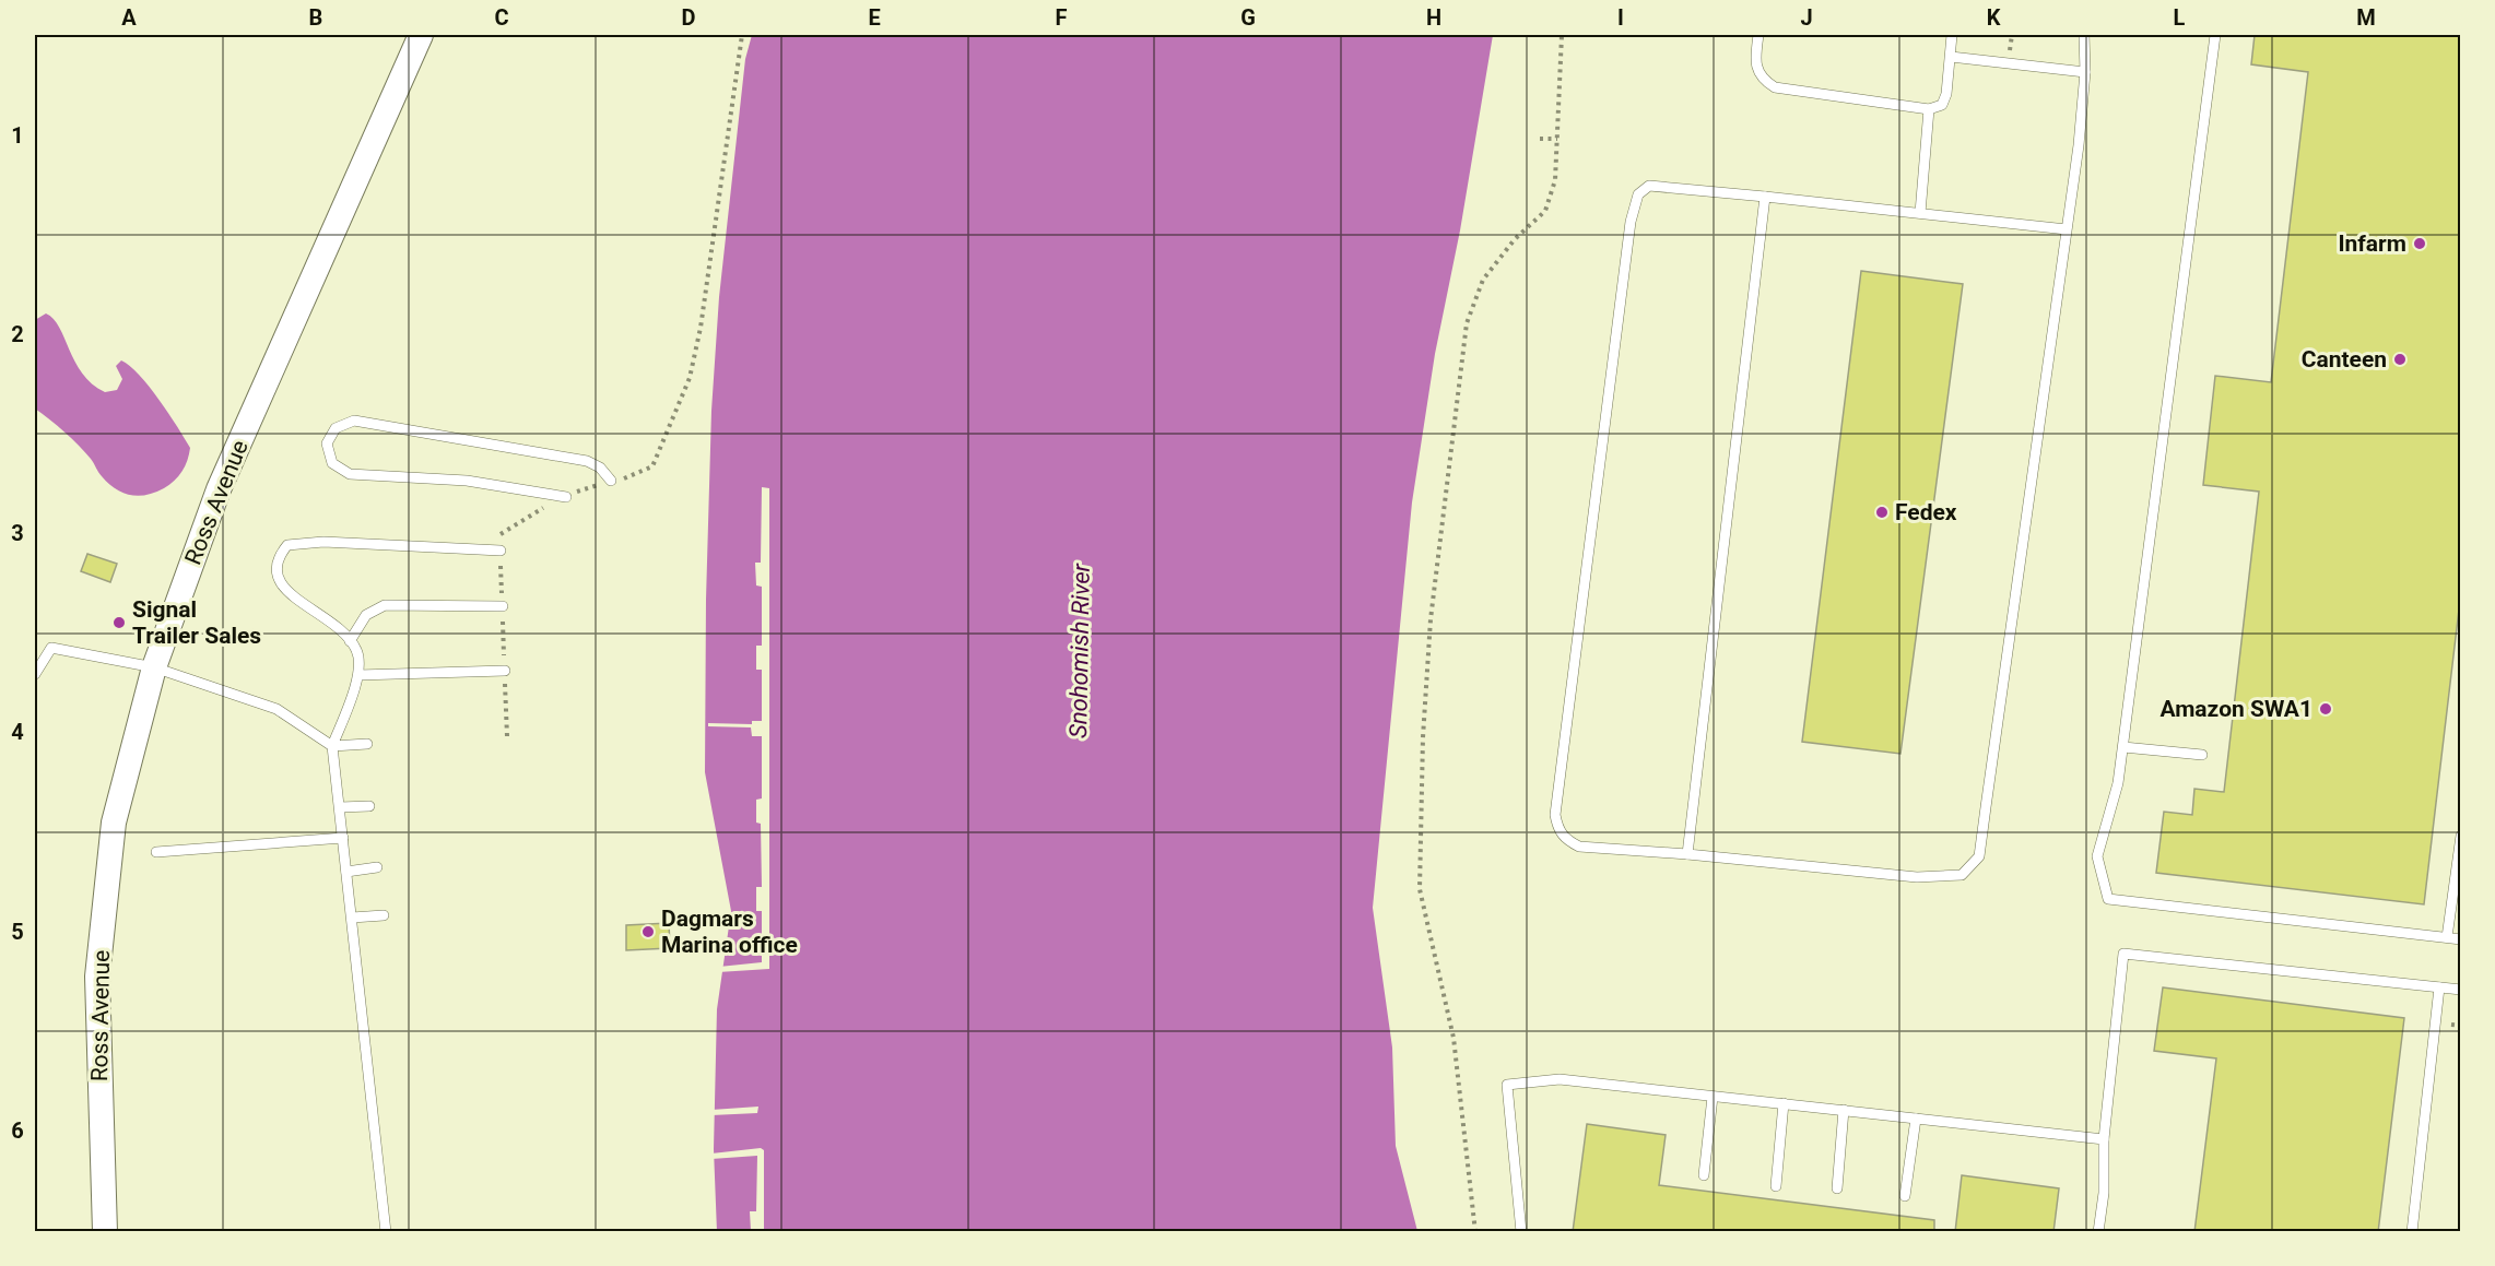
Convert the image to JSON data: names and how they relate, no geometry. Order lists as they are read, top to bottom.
{
  "streets": {
    "street": ["Ross Avenue"]
  },
  "water": ["Snohomish River"],
  "places": [
    "Infarm",
    "Canteen",
    "Fedex",
    "Signal Trailer Sales",
    "Amazon SWA1",
    "Dagmars Marina office"
  ],
  "grid": {
    "columns": [
      "A",
      "B",
      "C",
      "D",
      "E",
      "F",
      "G",
      "H",
      "I",
      "J",
      "K",
      "L",
      "M"
    ],
    "rows": [
      "1",
      "2",
      "3",
      "4",
      "5",
      "6"
    ]
  }
}
